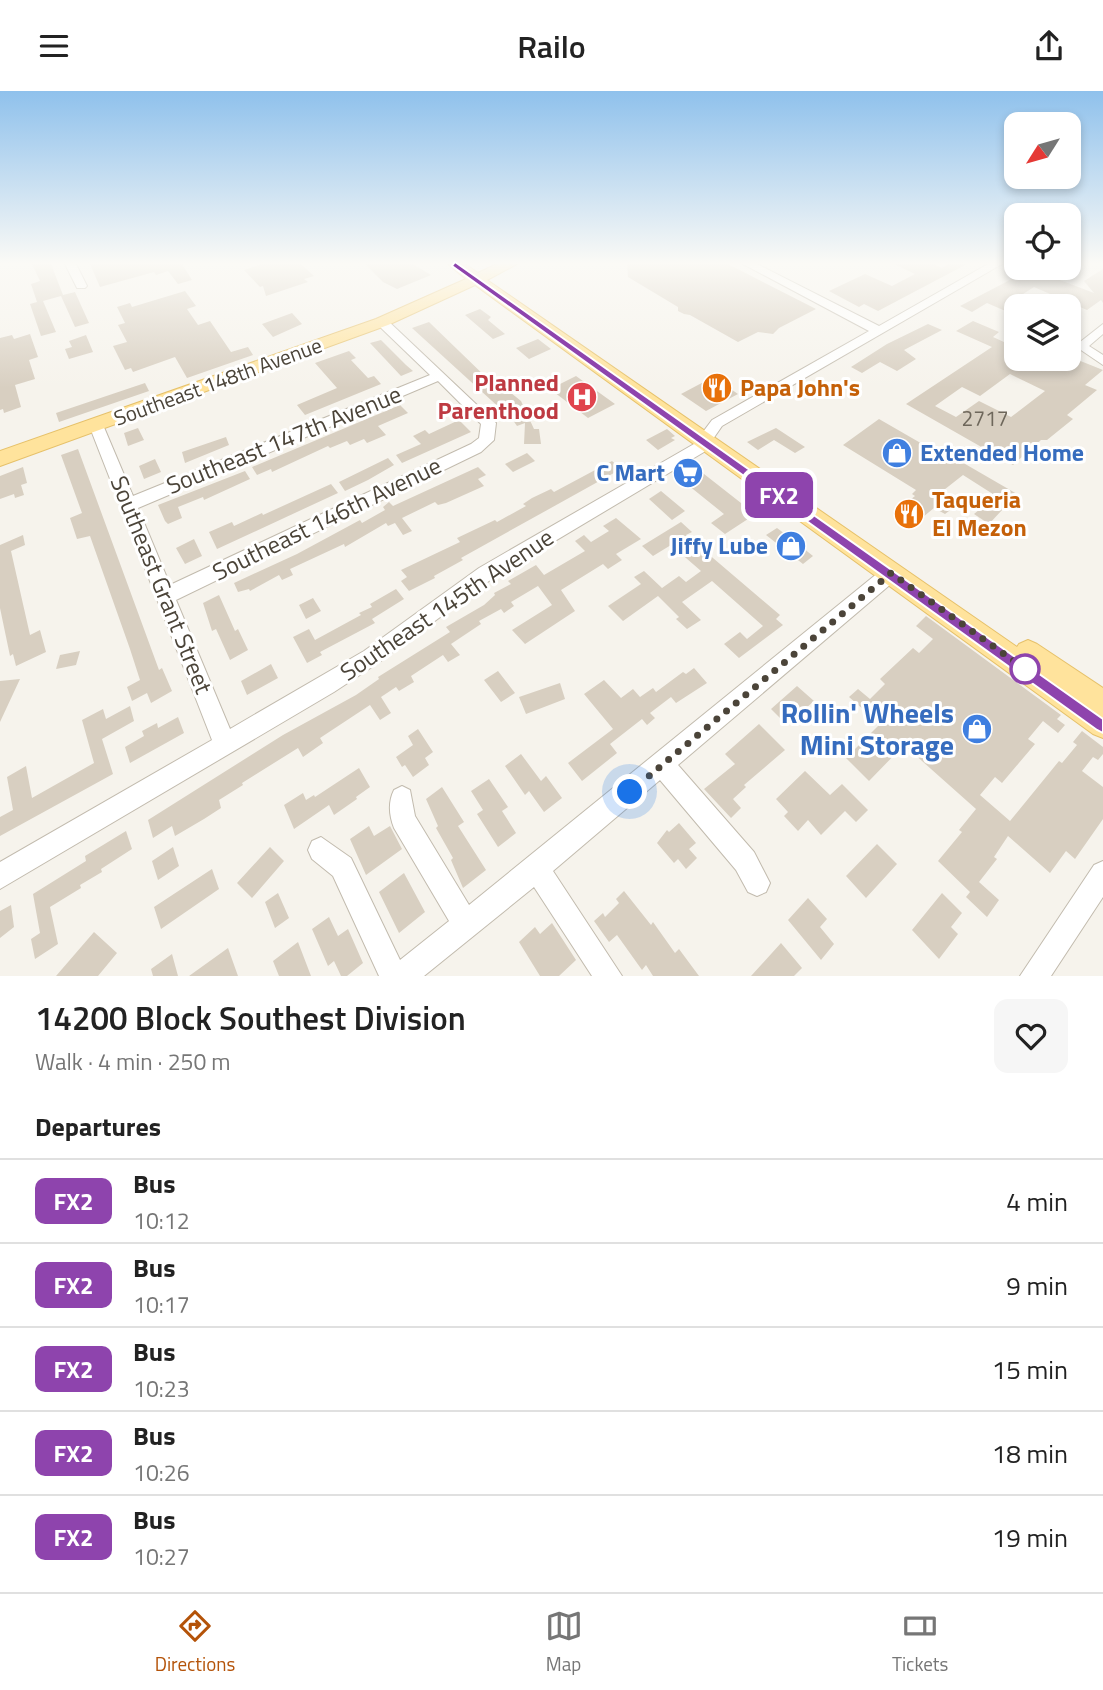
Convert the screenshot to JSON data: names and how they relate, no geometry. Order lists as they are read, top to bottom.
{
  "streets": {
    "main road": ["Southeast 148th Avenue"],
    "street": [
      "Southeast 147th Avenue",
      "Southeast 146th Avenue",
      "Southeast Grant Street",
      "Southeast 145th Avenue"
    ]
  },
  "crossings": [
    ["Southeast 148th Avenue", "Southeast Grant Street"],
    ["Southeast 147th Avenue", "Southeast 146th Avenue"],
    ["Southeast 147th Avenue", "Southeast Grant Street"],
    ["Southeast 146th Avenue", "Southeast Grant Street"],
    ["Southeast Grant Street", "Southeast 145th Avenue"]
  ],
  "places": {
    "restaurant": ["Papa John's", "Taqueria El Mezon"],
    "hospital": ["Planned Parenthood"],
    "shop": ["Extended Home", "Jiffy Lube", "Rollin' Wheels Mini Storage"],
    "supermarket": ["C Mart"]
  },
  "lines": ["bus line FX2"],
  "house_numbers": ["2717"],
  "north": "bottom left",
  "page": {
    "header": "Railo",
    "on_map": "FX2",
    "heading": [
      ["14200 Block Southest Division", "Walk · 4 min · 250 m"],
      "Departures"
    ],
    "list": [
      {
        "mark": "FX2",
        "name": "Bus",
        "note": "10:12",
        "value": "4 min"
      },
      {
        "mark": "FX2",
        "name": "Bus",
        "note": "10:17",
        "value": "9 min"
      },
      {
        "mark": "FX2",
        "name": "Bus",
        "note": "10:23",
        "value": "15 min"
      },
      {
        "mark": "FX2",
        "name": "Bus",
        "note": "10:26",
        "value": "18 min"
      },
      {
        "mark": "FX2",
        "name": "Bus",
        "note": "10:27",
        "value": "19 min"
      }
    ],
    "tabs": ["Directions", "Map", "Tickets"]
  }
}
